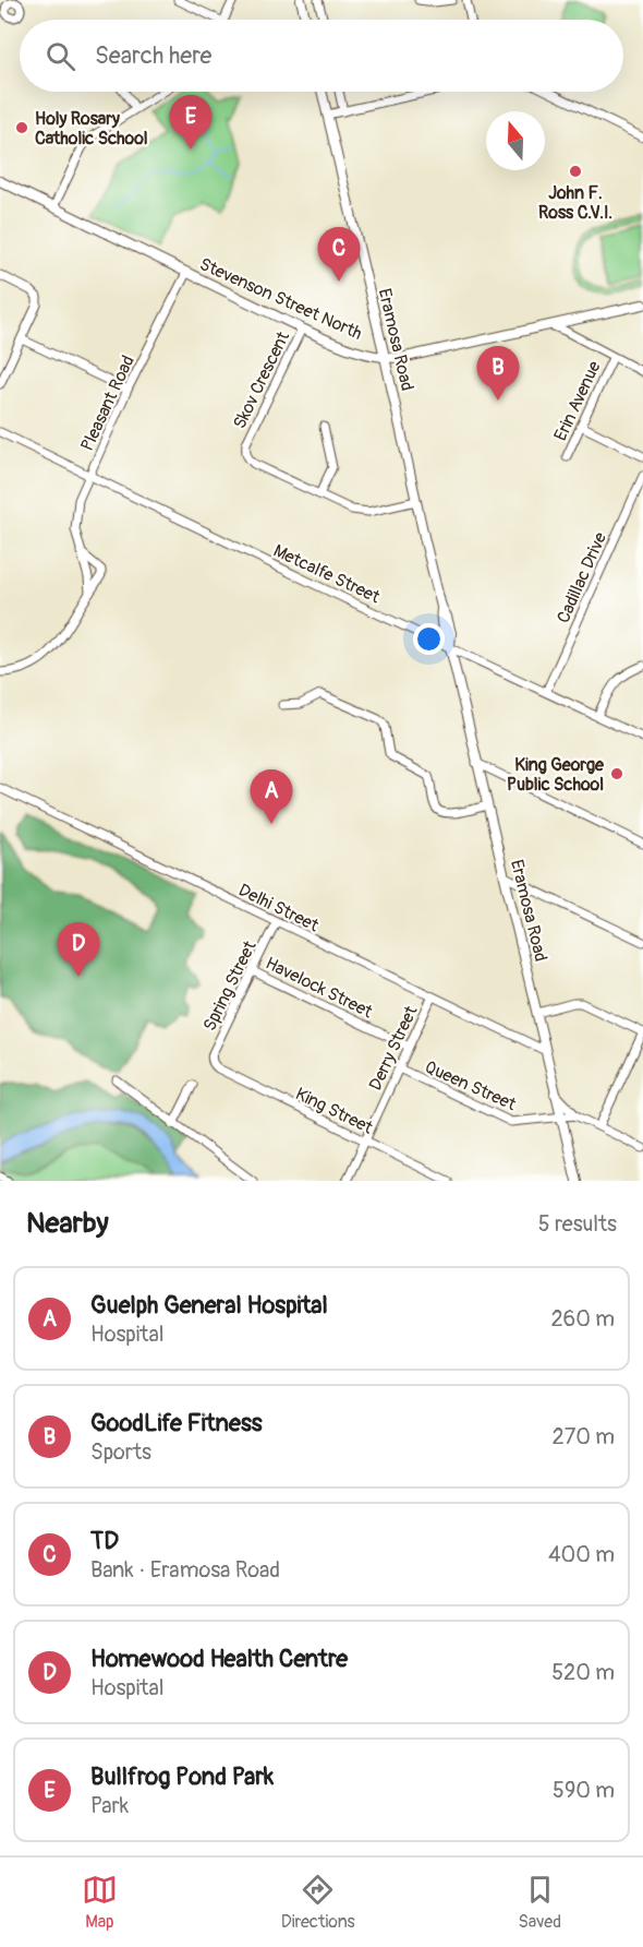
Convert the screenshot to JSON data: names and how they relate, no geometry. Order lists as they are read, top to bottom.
{
  "streets": {
    "main road": ["Stevenson Street North", "Eramosa Road"],
    "street": [
      "Skov Crescent",
      "Erin Avenue",
      "Pleasant Road",
      "Metcalfe Street",
      "Cadillac Drive",
      "Delhi Street",
      "Spring Street",
      "Havelock Street",
      "Derry Street",
      "Queen Street",
      "King Street"
    ]
  },
  "crossings": [
    ["Stevenson Street North", "Eramosa Road"],
    ["Stevenson Street North", "Skov Crescent"],
    ["Stevenson Street North", "Pleasant Road"],
    ["Eramosa Road", "Skov Crescent"],
    ["Eramosa Road", "Metcalfe Street"],
    ["Eramosa Road", "Delhi Street"],
    ["Eramosa Road", "Queen Street"],
    ["Pleasant Road", "Metcalfe Street"],
    ["Metcalfe Street", "Cadillac Drive"],
    ["Delhi Street", "Spring Street"],
    ["Delhi Street", "Derry Street"],
    ["Spring Street", "Havelock Street"],
    ["Spring Street", "King Street"],
    ["Havelock Street", "Derry Street"],
    ["Derry Street", "Queen Street"],
    ["Derry Street", "King Street"]
  ],
  "places": ["Holy Rosary Catholic School", "John F. Ross C.V.I.", "King George Public School"],
  "north": "top",
  "page": {
    "search": "Search here",
    "pins": [
      "E",
      "C",
      "B",
      "A",
      "D"
    ],
    "heading": ["Nearby", "5 results"],
    "list": [
      {
        "mark": "A",
        "name": "Guelph General Hospital",
        "note": "Hospital",
        "value": "260 m"
      },
      {
        "mark": "B",
        "name": "GoodLife Fitness",
        "note": "Sports",
        "value": "270 m"
      },
      {
        "mark": "C",
        "name": "TD",
        "note": "Bank · Eramosa Road",
        "value": "400 m"
      },
      {
        "mark": "D",
        "name": "Homewood Health Centre",
        "note": "Hospital",
        "value": "520 m"
      },
      {
        "mark": "E",
        "name": "Bullfrog Pond Park",
        "note": "Park",
        "value": "590 m"
      }
    ],
    "nav": ["Map", "Directions", "Saved"]
  }
}
